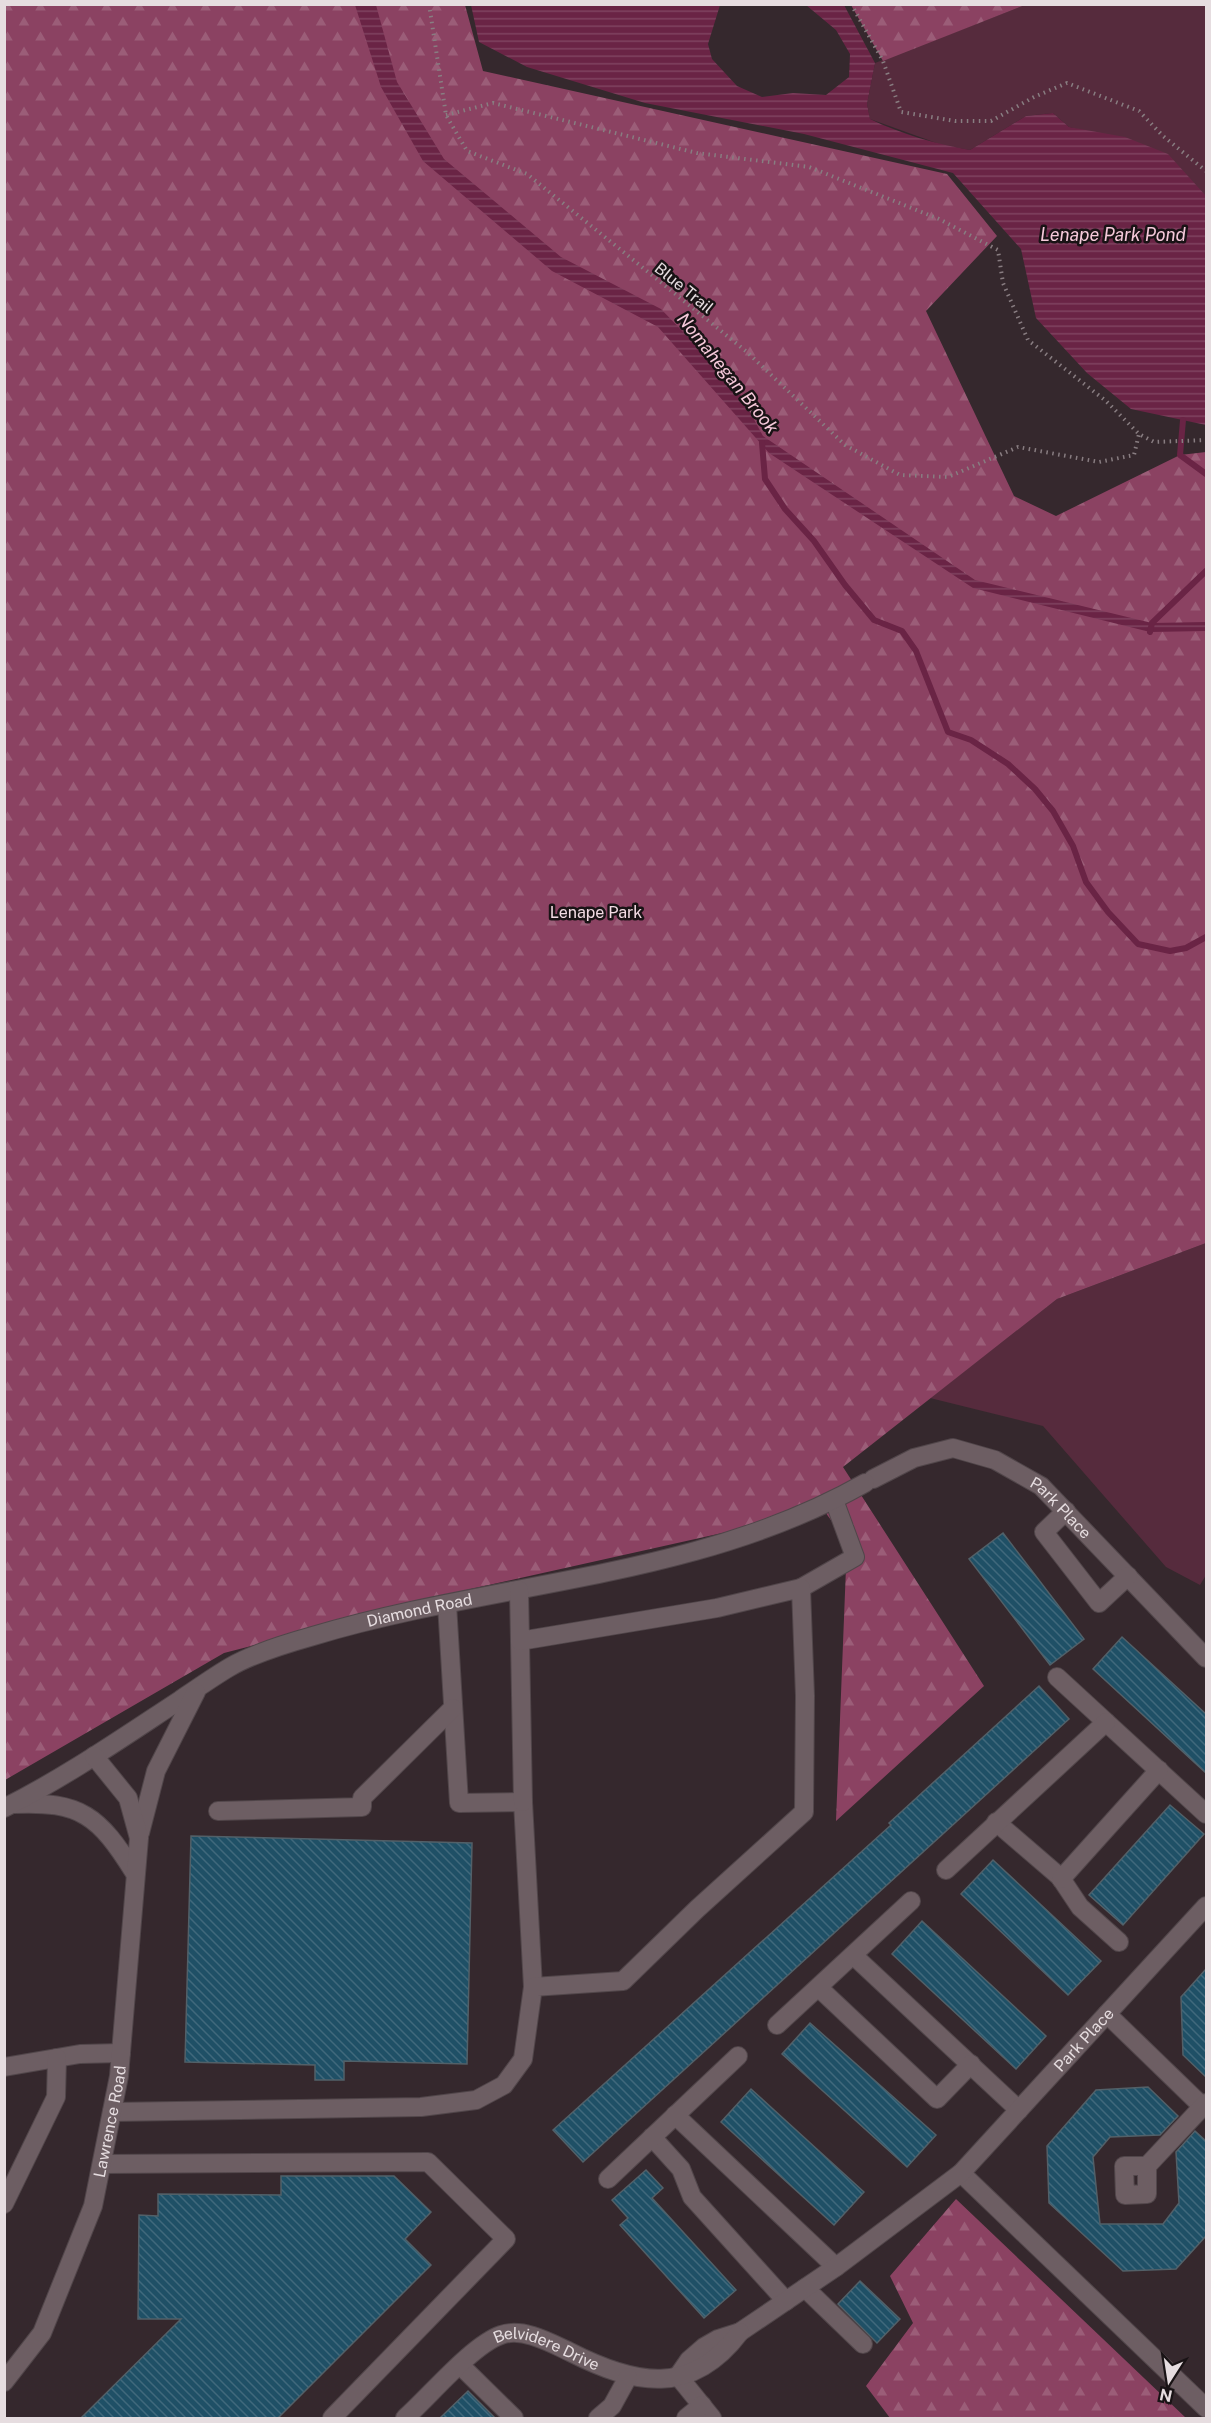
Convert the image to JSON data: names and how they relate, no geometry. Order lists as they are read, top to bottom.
{
  "streets": {
    "street": [
      "Park Place",
      "Diamond Road",
      "Lawrence Road",
      "Belvidere Drive"
    ],
    "path": ["Blue Trail"]
  },
  "crossings": [
    ["Park Place", "Diamond Road"],
    ["Park Place", "Belvidere Drive"],
    ["Diamond Road", "Lawrence Road"]
  ],
  "water": ["Lenape Park Pond", "Nomahegan Brook"],
  "parks": ["Lenape Park"],
  "north": "bottom"
}
